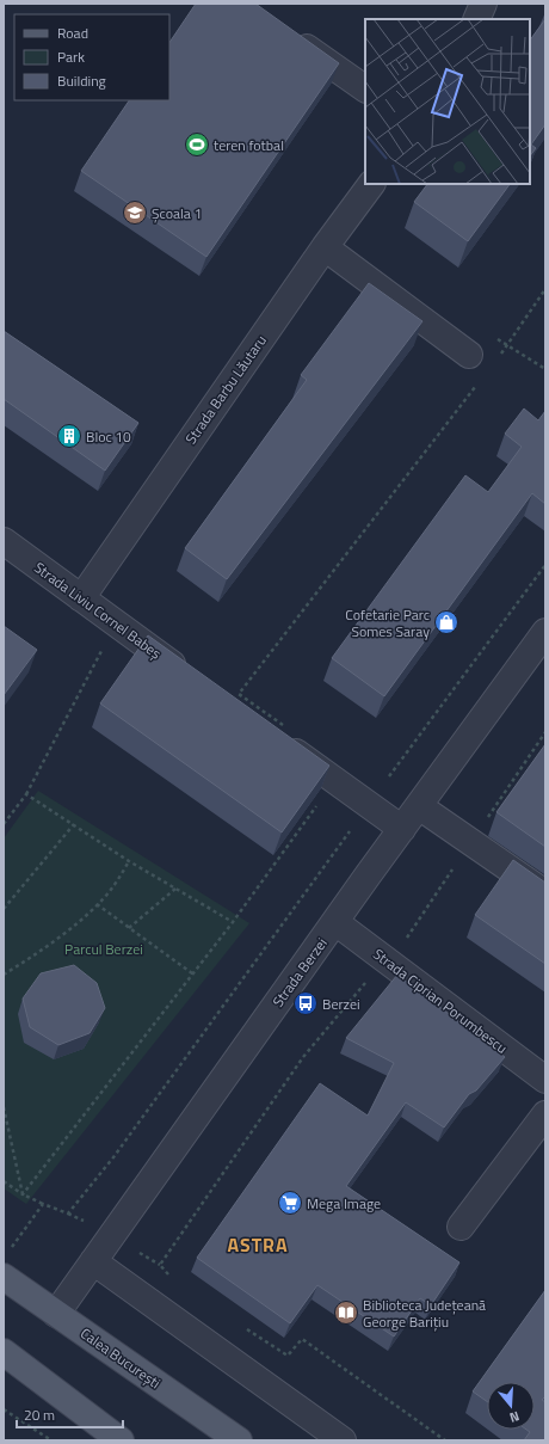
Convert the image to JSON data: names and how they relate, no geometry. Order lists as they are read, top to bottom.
{
  "streets": {
    "main road": ["Calea București"],
    "street": [
      "Strada Barbu Lăutaru",
      "Strada Liviu Cornel Babeș",
      "Strada Berzei",
      "Strada Ciprian Porumbescu"
    ]
  },
  "crossings": [
    ["Strada Barbu Lăutaru", "Strada Liviu Cornel Babeș"],
    ["Strada Berzei", "Strada Ciprian Porumbescu"],
    ["Strada Berzei", "Calea București"]
  ],
  "districts": ["ASTRA"],
  "parks": ["Parcul Berzei"],
  "places": {
    "sports": ["teren fotbal"],
    "school or university": ["Școala 1"],
    "building": ["Bloc 10"],
    "shop": ["Cofetarie Parc Somes Saray"],
    "bus stop": ["Berzei"],
    "supermarket": ["Mega Image"],
    "library": ["Biblioteca Județeană George Barițiu"]
  },
  "legend": ["Road", "Park", "Building"],
  "scale_bar": "20 m",
  "north": "bottom"
}
